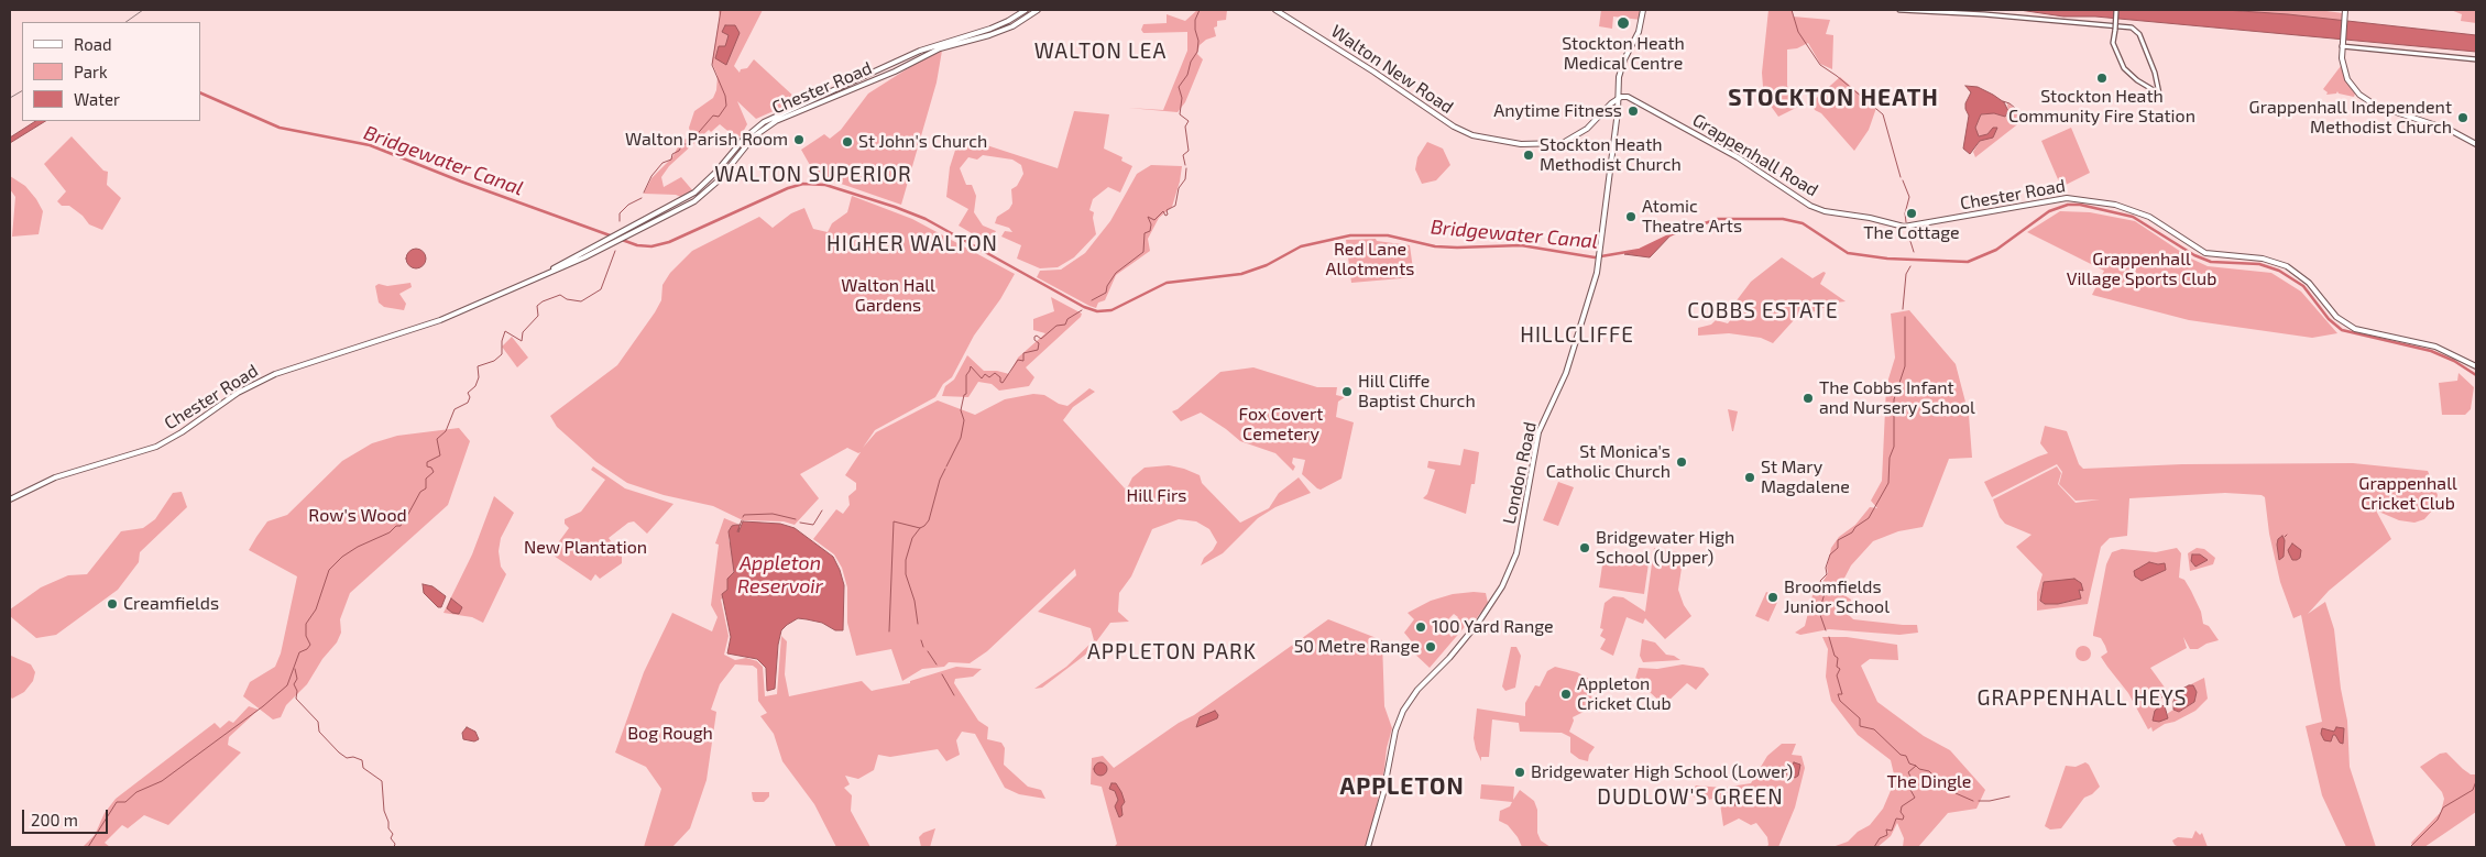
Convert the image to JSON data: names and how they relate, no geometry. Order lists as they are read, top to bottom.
{
  "streets": {
    "main road": [
      "Walton New Road",
      "Chester Road",
      "Grappenhall Road",
      "London Road"
    ]
  },
  "crossings": [
    ["Walton New Road", "Grappenhall Road"],
    ["Walton New Road", "London Road"],
    ["Chester Road", "Grappenhall Road"],
    ["Grappenhall Road", "London Road"]
  ],
  "districts": [
    "WALTON LEA",
    "STOCKTON HEATH",
    "WALTON SUPERIOR",
    "HIGHER WALTON",
    "COBBS ESTATE",
    "HILLCLIFFE",
    "APPLETON PARK",
    "GRAPPENHALL HEYS",
    "APPLETON",
    "DUDLOW'S GREEN"
  ],
  "water": ["Bridgewater Canal", "Appleton Reservoir"],
  "parks": [
    "Red Lane Allotments",
    "Grappenhall Village Sports Club",
    "Walton Hall Gardens",
    "Fox Covert Cemetery",
    "Grappenhall Cricket Club",
    "Hill Firs",
    "Row's Wood",
    "New Plantation",
    "Bog Rough",
    "The Dingle"
  ],
  "places": [
    "Stockton Heath Medical Centre",
    "Stockton Heath Community Fire Station",
    "Anytime Fitness",
    "Grappenhall Independent Methodist Church",
    "Walton Parish Room",
    "St John's Church",
    "Stockton Heath Methodist Church",
    "The Cottage",
    "Atomic Theatre Arts",
    "Hill Cliffe Baptist Church",
    "The Cobbs Infant and Nursery School",
    "St Monica's Catholic Church",
    "St Mary Magdalene",
    "Bridgewater High School (Upper)",
    "Broomfields Junior School",
    "Creamfields",
    "100 Yard Range",
    "50 Metre Range",
    "Appleton Cricket Club",
    "Bridgewater High School (Lower)"
  ],
  "legend": ["Road", "Park", "Water"],
  "scale_bar": "200 m"
}
